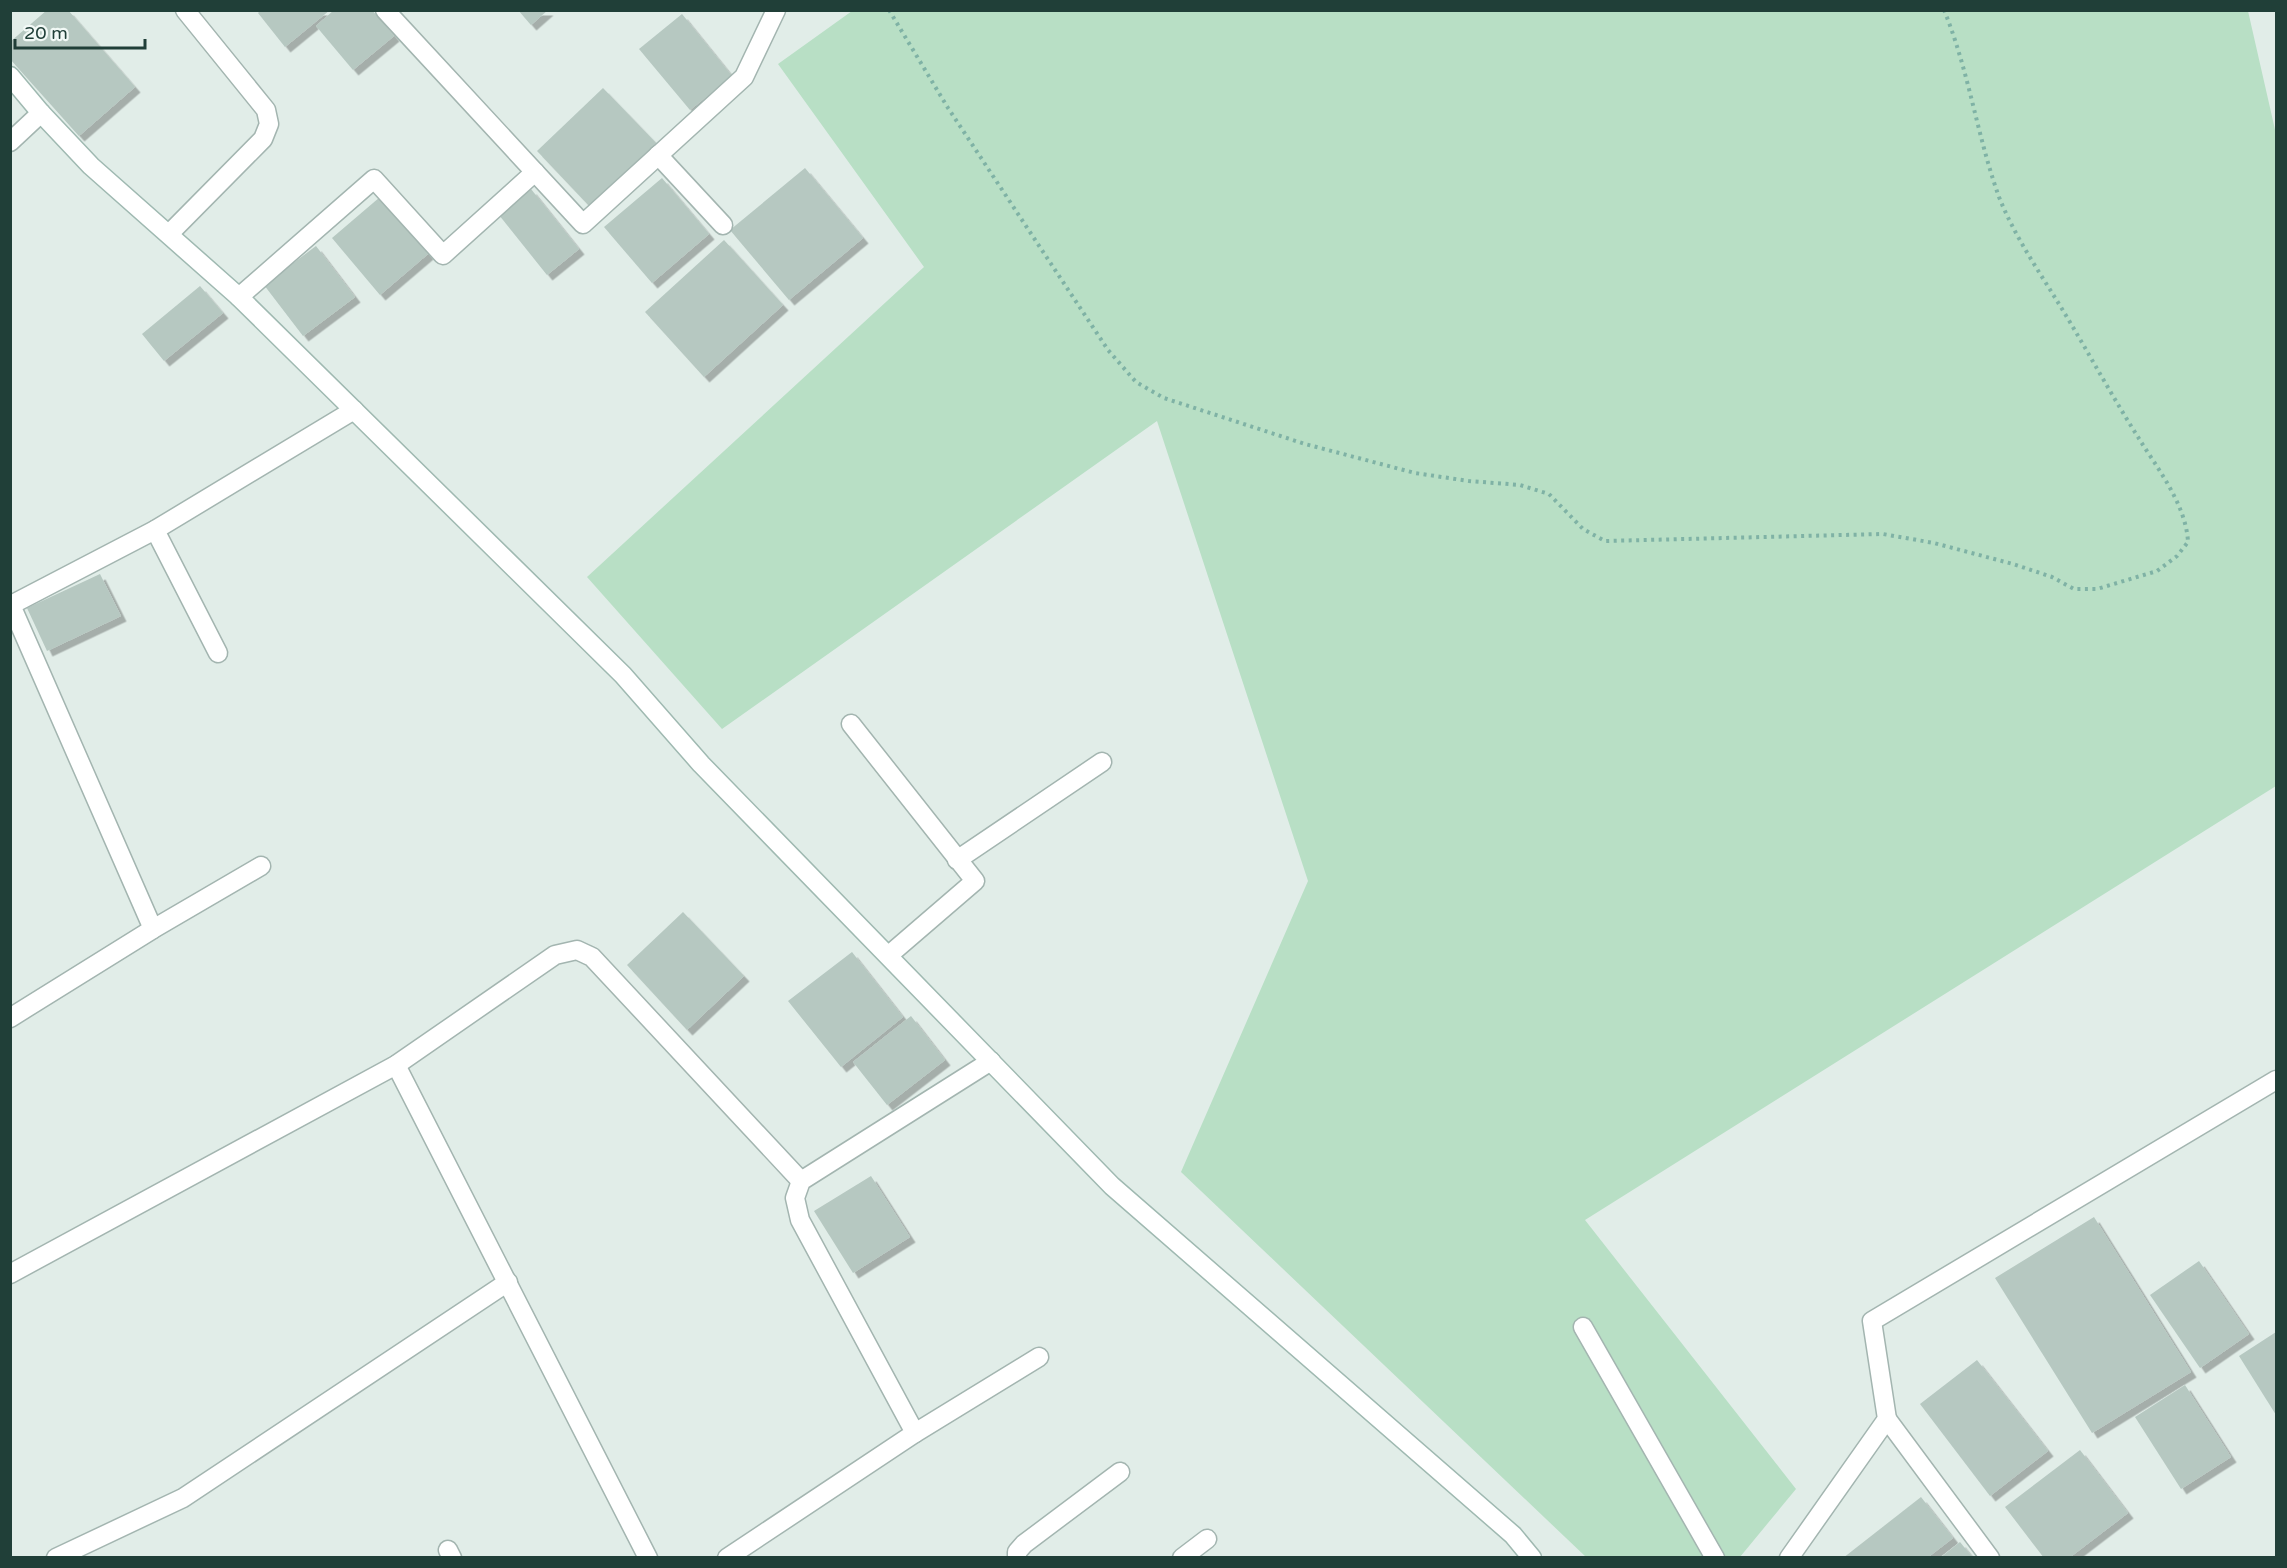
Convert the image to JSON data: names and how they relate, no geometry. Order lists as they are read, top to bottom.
{
  "scale_bar": "20 m"
}
